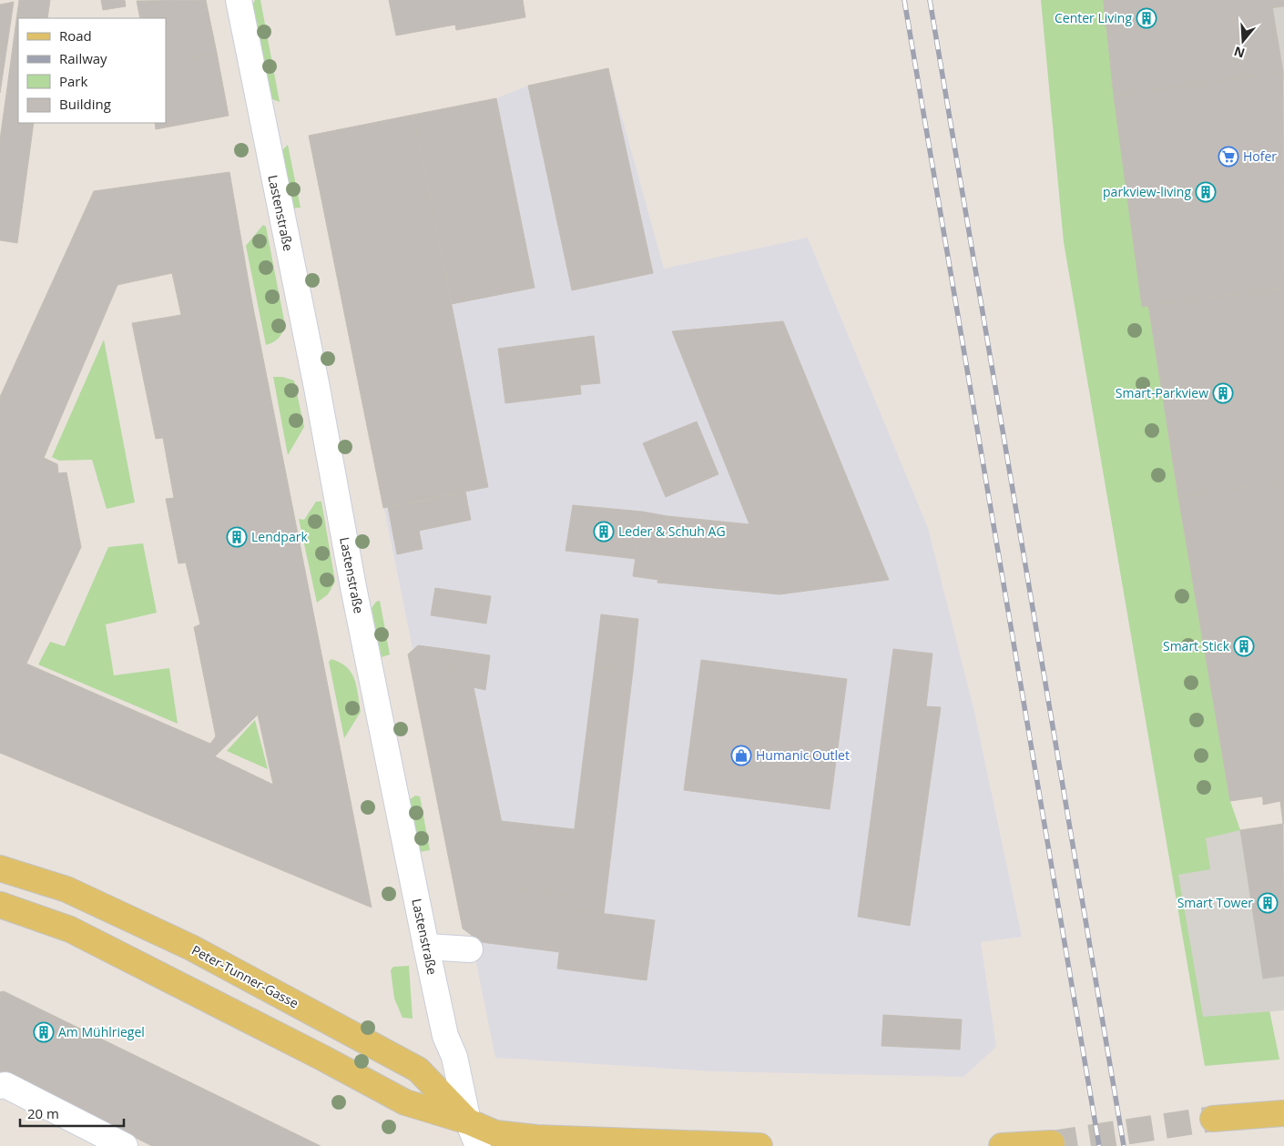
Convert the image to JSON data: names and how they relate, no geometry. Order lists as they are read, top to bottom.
{
  "streets": {
    "main road": ["Peter-Tunner-Gasse"],
    "street": ["Lastenstraße"]
  },
  "crossings": [
    ["Lastenstraße", "Peter-Tunner-Gasse"]
  ],
  "places": {
    "building": [
      "Center Living",
      "parkview-living",
      "Smart-Parkview",
      "Leder & Schuh AG",
      "Lendpark",
      "Smart Stick",
      "Smart Tower",
      "Am Mühlriegel"
    ],
    "supermarket": ["Hofer"],
    "shop": ["Humanic Outlet"]
  },
  "legend": [
    "Road",
    "Railway",
    "Park",
    "Building"
  ],
  "scale_bar": "20 m",
  "north": "bottom"
}
